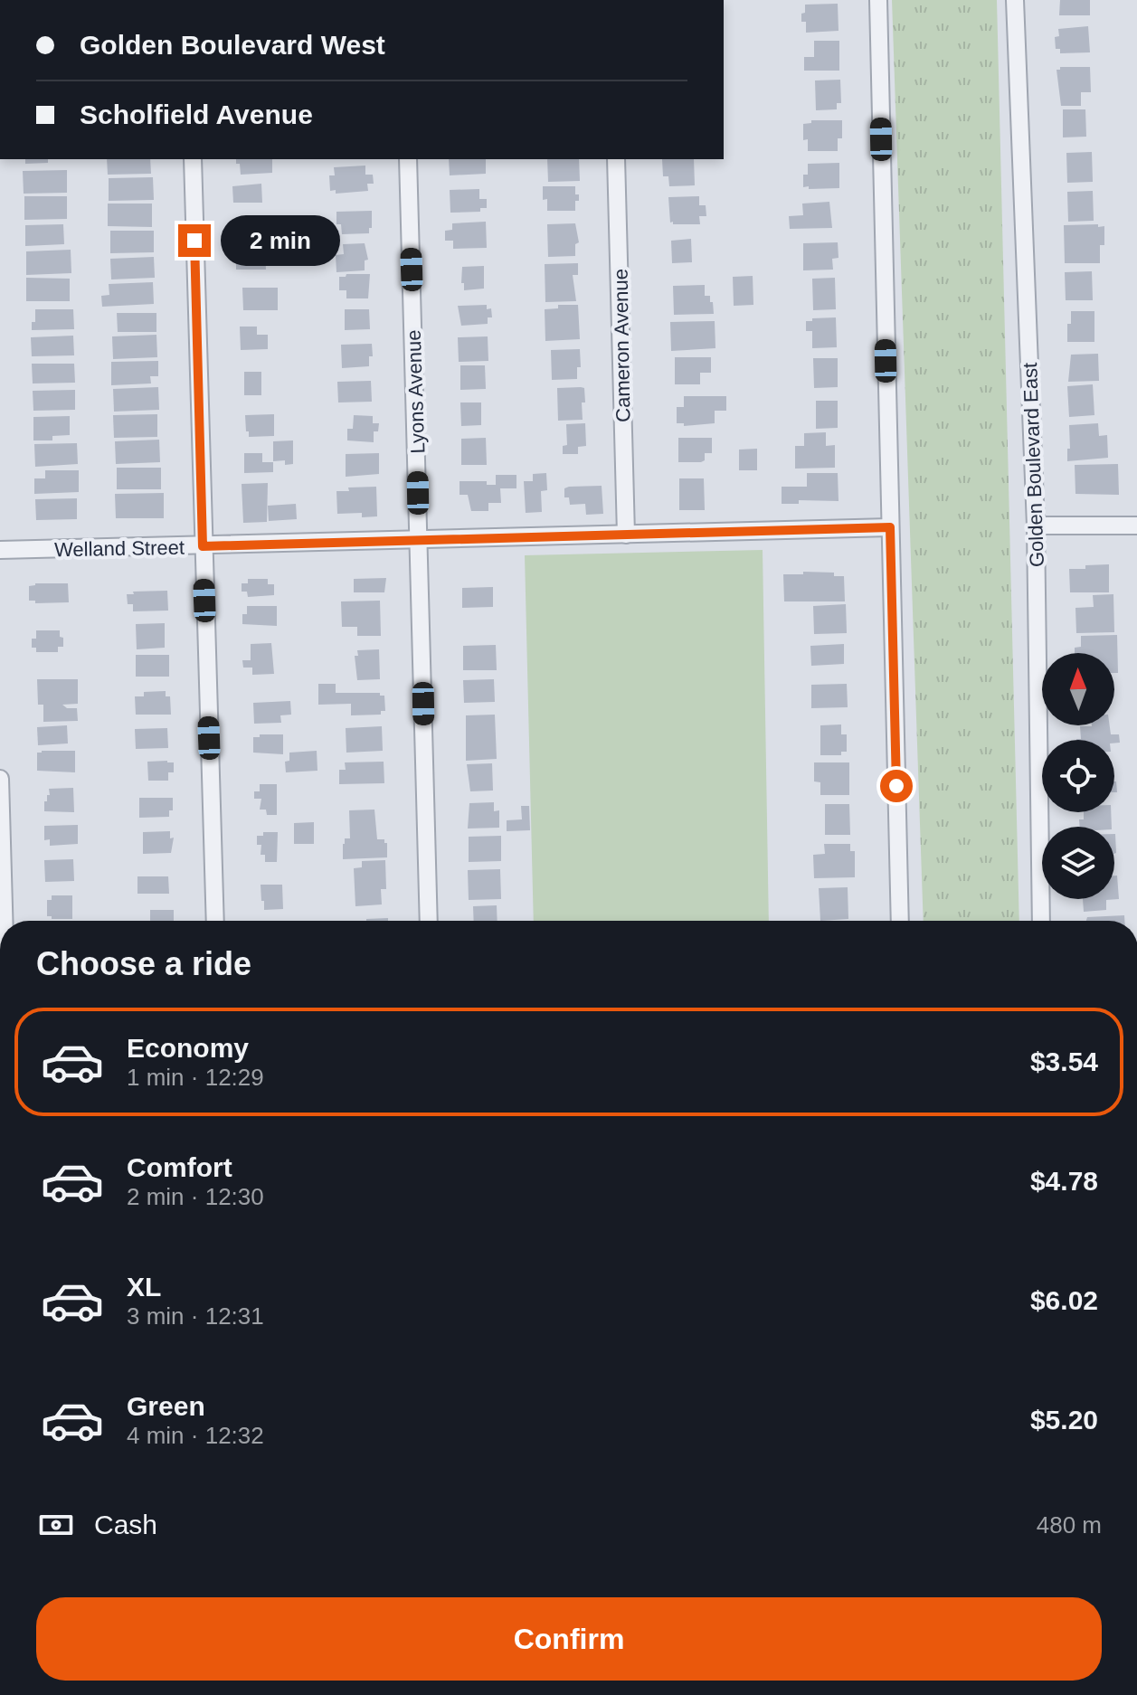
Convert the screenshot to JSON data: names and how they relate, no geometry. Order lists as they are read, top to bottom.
{
  "streets": {
    "street": [
      "Cameron Avenue",
      "Lyons Avenue",
      "Golden Boulevard East",
      "Welland Street"
    ]
  },
  "crossings": [
    ["Cameron Avenue", "Welland Street"],
    ["Lyons Avenue", "Welland Street"]
  ],
  "north": "top",
  "page": {
    "banner": ["Golden Boulevard West", "Scholfield Avenue"],
    "bubble": "2 min",
    "heading": "Choose a ride",
    "list": [
      {
        "name": "Economy",
        "note": "1 min · 12:29",
        "value": "$3.54"
      },
      {
        "name": "Comfort",
        "note": "2 min · 12:30",
        "value": "$4.78"
      },
      {
        "name": "XL",
        "note": "3 min · 12:31",
        "value": "$6.02"
      },
      {
        "name": "Green",
        "note": "4 min · 12:32",
        "value": "$5.20"
      }
    ],
    "pay": ["Cash", "480 m"],
    "buttons": "Confirm"
  }
}
